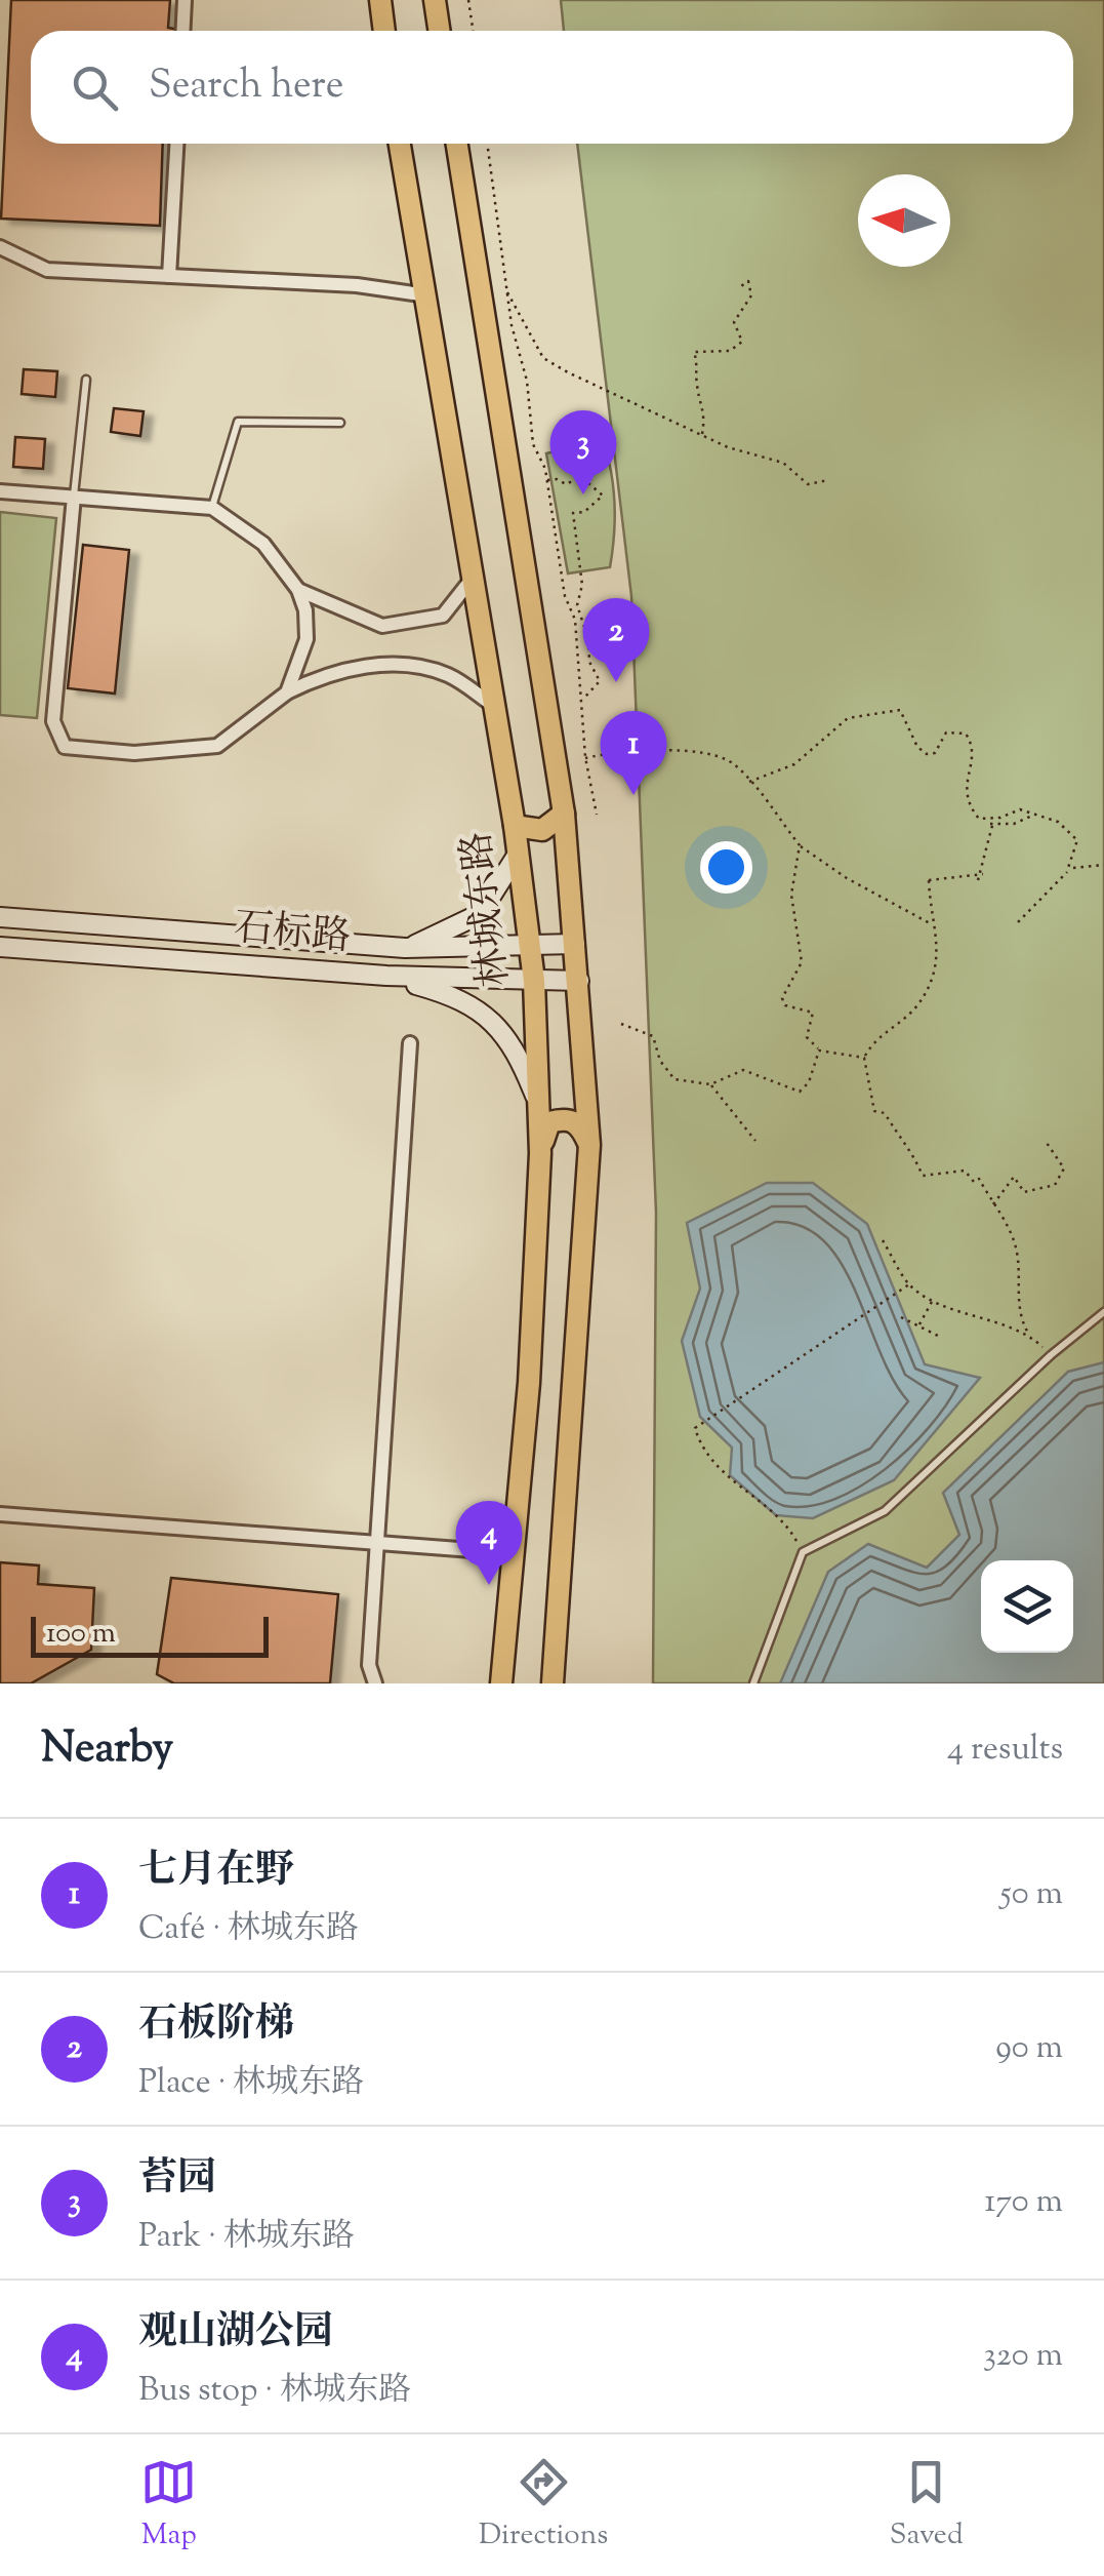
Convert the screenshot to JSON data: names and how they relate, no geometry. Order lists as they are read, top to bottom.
{
  "streets": {
    "main road": ["林城东路", "石标路"]
  },
  "crossings": [
    ["林城东路", "石标路"]
  ],
  "scale_bar": "100 m",
  "north": "left",
  "page": {
    "search": "Search here",
    "pins": [
      "3",
      "2",
      "1",
      "4"
    ],
    "scale": "100 m",
    "heading": ["Nearby", "4 results"],
    "list": [
      {
        "mark": "1",
        "name": "七月在野",
        "note": "Café · 林城东路",
        "value": "50 m"
      },
      {
        "mark": "2",
        "name": "石板阶梯",
        "note": "Place · 林城东路",
        "value": "90 m"
      },
      {
        "mark": "3",
        "name": "苔园",
        "note": "Park · 林城东路",
        "value": "170 m"
      },
      {
        "mark": "4",
        "name": "观山湖公园",
        "note": "Bus stop · 林城东路",
        "value": "320 m"
      }
    ],
    "nav": ["Map", "Directions", "Saved"]
  }
}
